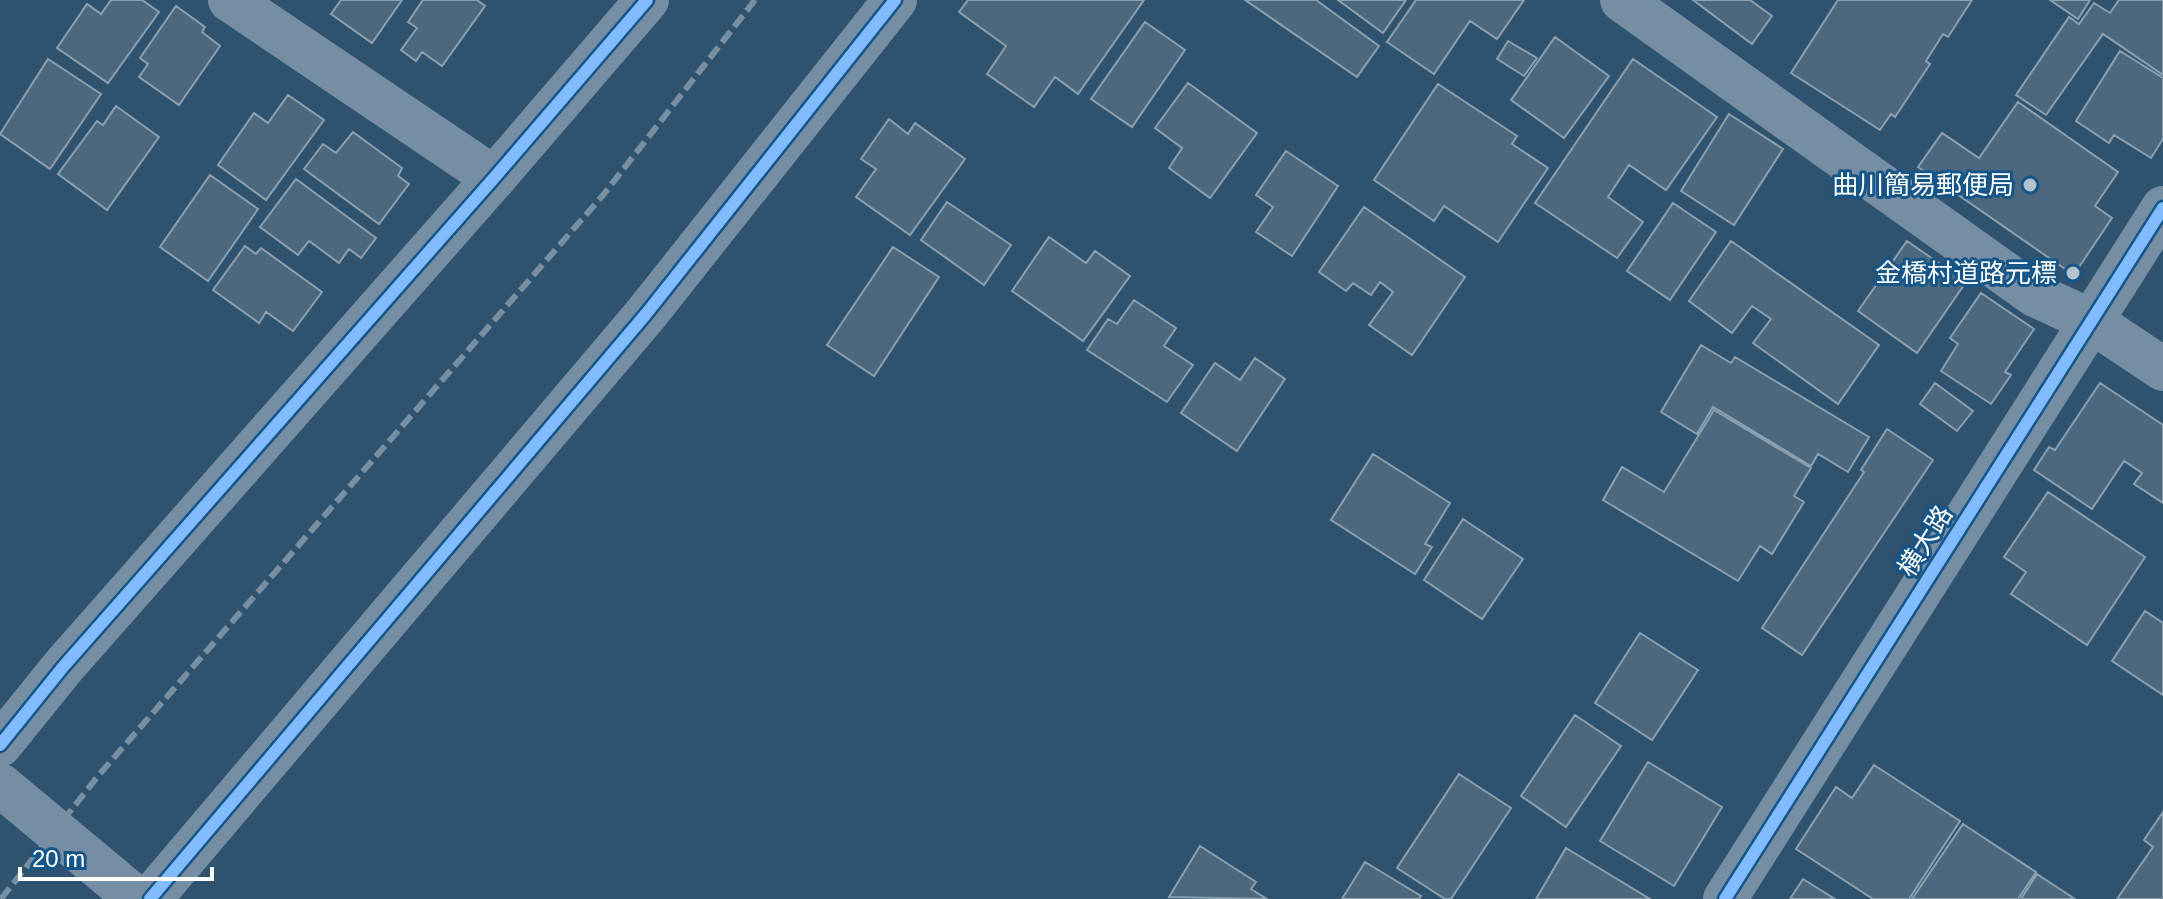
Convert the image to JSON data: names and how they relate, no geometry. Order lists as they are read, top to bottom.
{
  "streets": {
    "street": ["横大路"]
  },
  "places": ["曲川簡易郵便局", "金橋村道路元標"],
  "scale_bar": "20 m"
}
